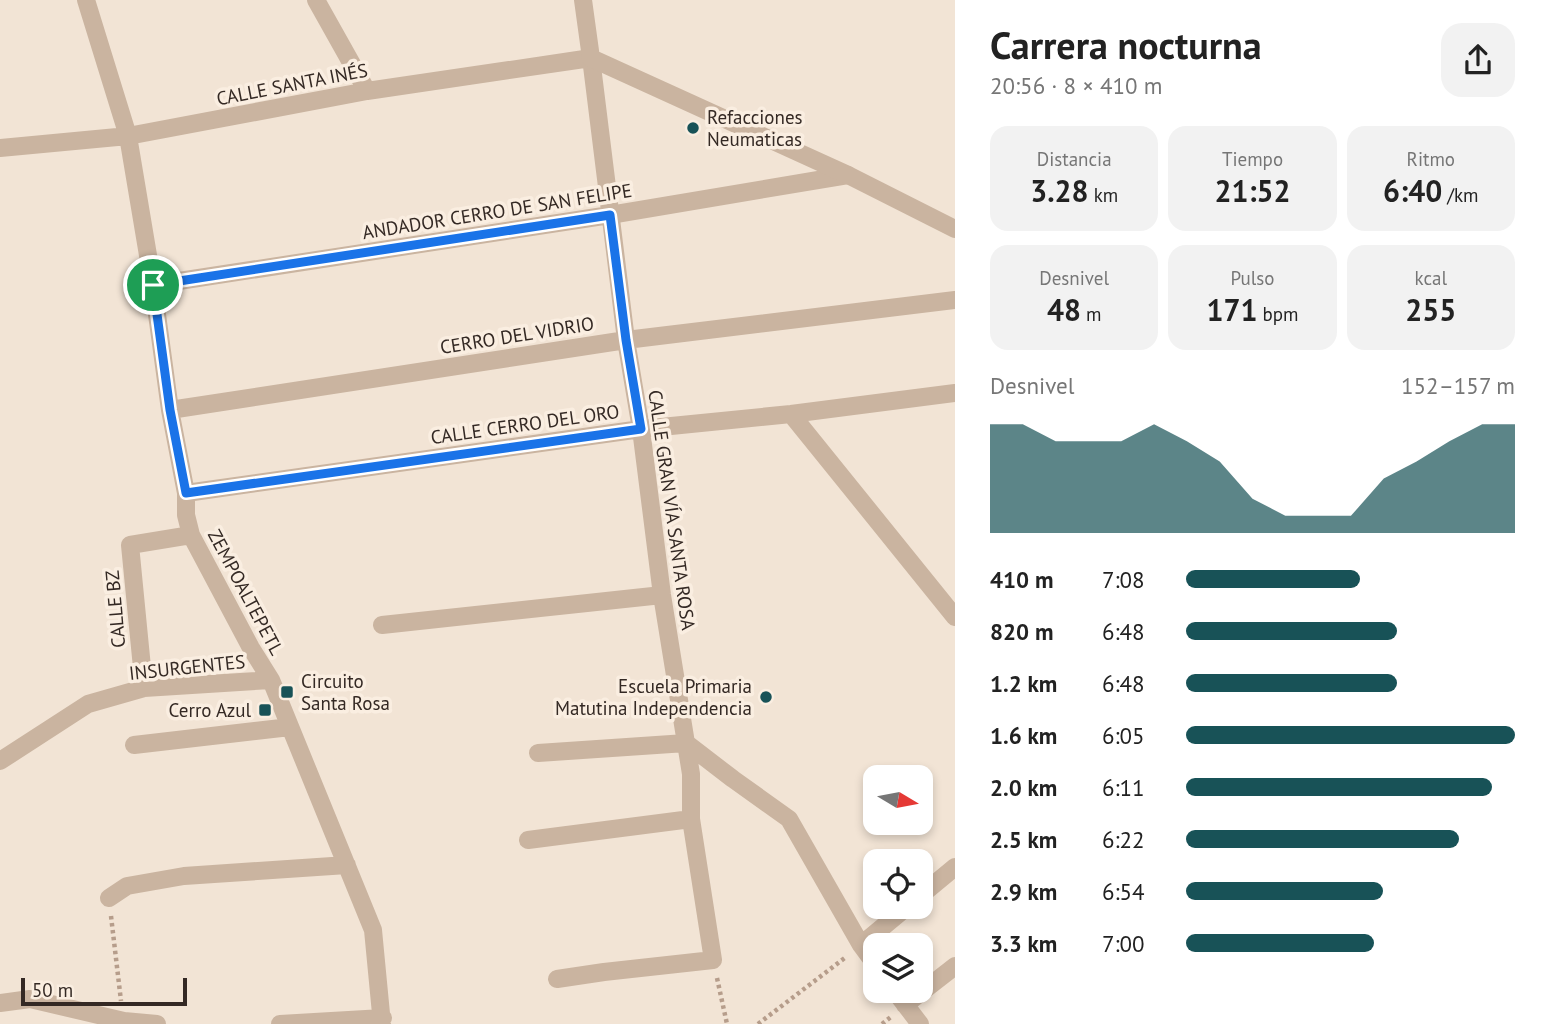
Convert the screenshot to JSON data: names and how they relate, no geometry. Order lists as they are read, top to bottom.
{
  "streets": {
    "street": [
      "CALLE SANTA INÉS",
      "ANDADOR CERRO DE SAN FELIPE",
      "CERRO DEL VIDRIO",
      "CALLE CERRO DEL ORO",
      "CALLE GRAN VÍA SANTA ROSA",
      "ZEMPOALTEPETL",
      "CALLE BZ",
      "INSURGENTES"
    ]
  },
  "crossings": [
    ["CALLE SANTA INÉS", "CALLE GRAN VÍA SANTA ROSA"],
    ["CALLE SANTA INÉS", "ZEMPOALTEPETL"],
    ["ANDADOR CERRO DE SAN FELIPE", "CALLE GRAN VÍA SANTA ROSA"],
    ["ANDADOR CERRO DE SAN FELIPE", "ZEMPOALTEPETL"],
    ["CERRO DEL VIDRIO", "CALLE GRAN VÍA SANTA ROSA"],
    ["CERRO DEL VIDRIO", "ZEMPOALTEPETL"],
    ["CALLE CERRO DEL ORO", "CALLE GRAN VÍA SANTA ROSA"],
    ["CALLE CERRO DEL ORO", "ZEMPOALTEPETL"],
    ["ZEMPOALTEPETL", "CALLE BZ"],
    ["ZEMPOALTEPETL", "INSURGENTES"],
    ["CALLE BZ", "INSURGENTES"]
  ],
  "places": {
    "other": ["Refacciones Neumaticas", "Escuela Primaria Matutina Independencia"],
    "transit": ["Circuito Santa Rosa", "Cerro Azul"]
  },
  "scale_bar": "50 m",
  "north": "right",
  "page": {
    "heading": ["Carrera nocturna", "20:56 · 8 × 410 m"],
    "stats": [
      ["Distancia", "3.28 km"],
      ["Tiempo", "21:52"],
      ["Ritmo", "6:40 /km"],
      ["Desnivel", "48 m"],
      ["Pulso", "171 bpm"],
      ["kcal", "255"]
    ],
    "chart": ["Desnivel", "152–157 m"],
    "list": [
      {
        "name": "410 m",
        "note": "7:08"
      },
      {
        "name": "820 m",
        "note": "6:48"
      },
      {
        "name": "1.2 km",
        "note": "6:48"
      },
      {
        "name": "1.6 km",
        "note": "6:05"
      },
      {
        "name": "2.0 km",
        "note": "6:11"
      },
      {
        "name": "2.5 km",
        "note": "6:22"
      },
      {
        "name": "2.9 km",
        "note": "6:54"
      },
      {
        "name": "3.3 km",
        "note": "7:00"
      }
    ],
    "scale": "50 m"
  }
}
